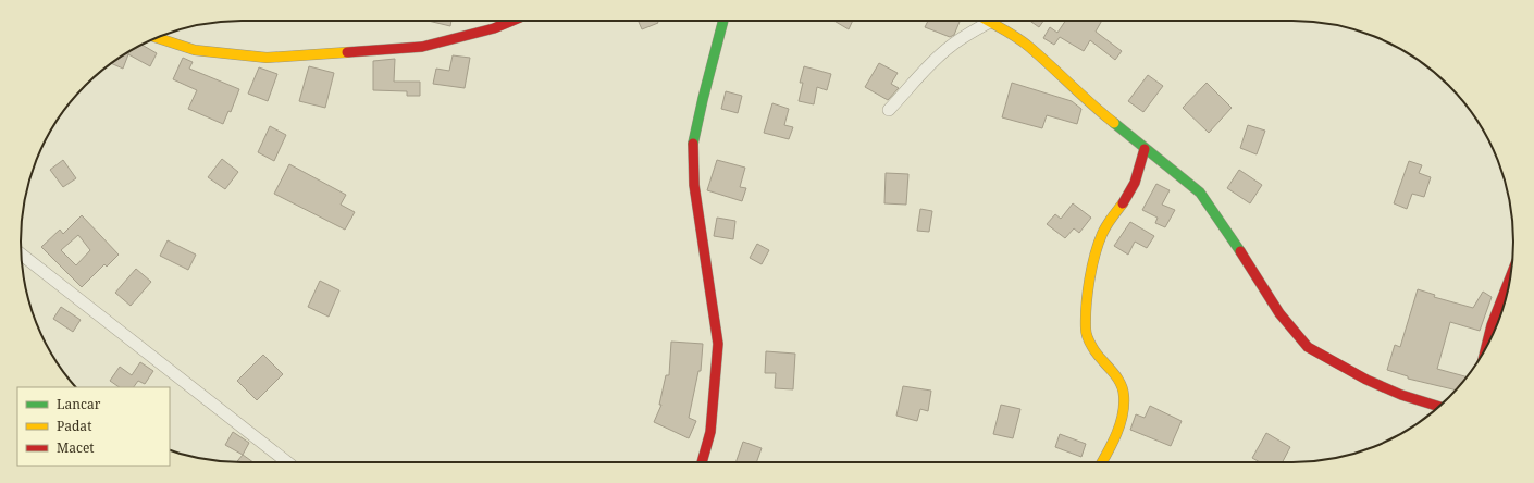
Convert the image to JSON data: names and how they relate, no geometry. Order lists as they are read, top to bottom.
{
  "legend": ["Lancar", "Padat", "Macet"]
}
